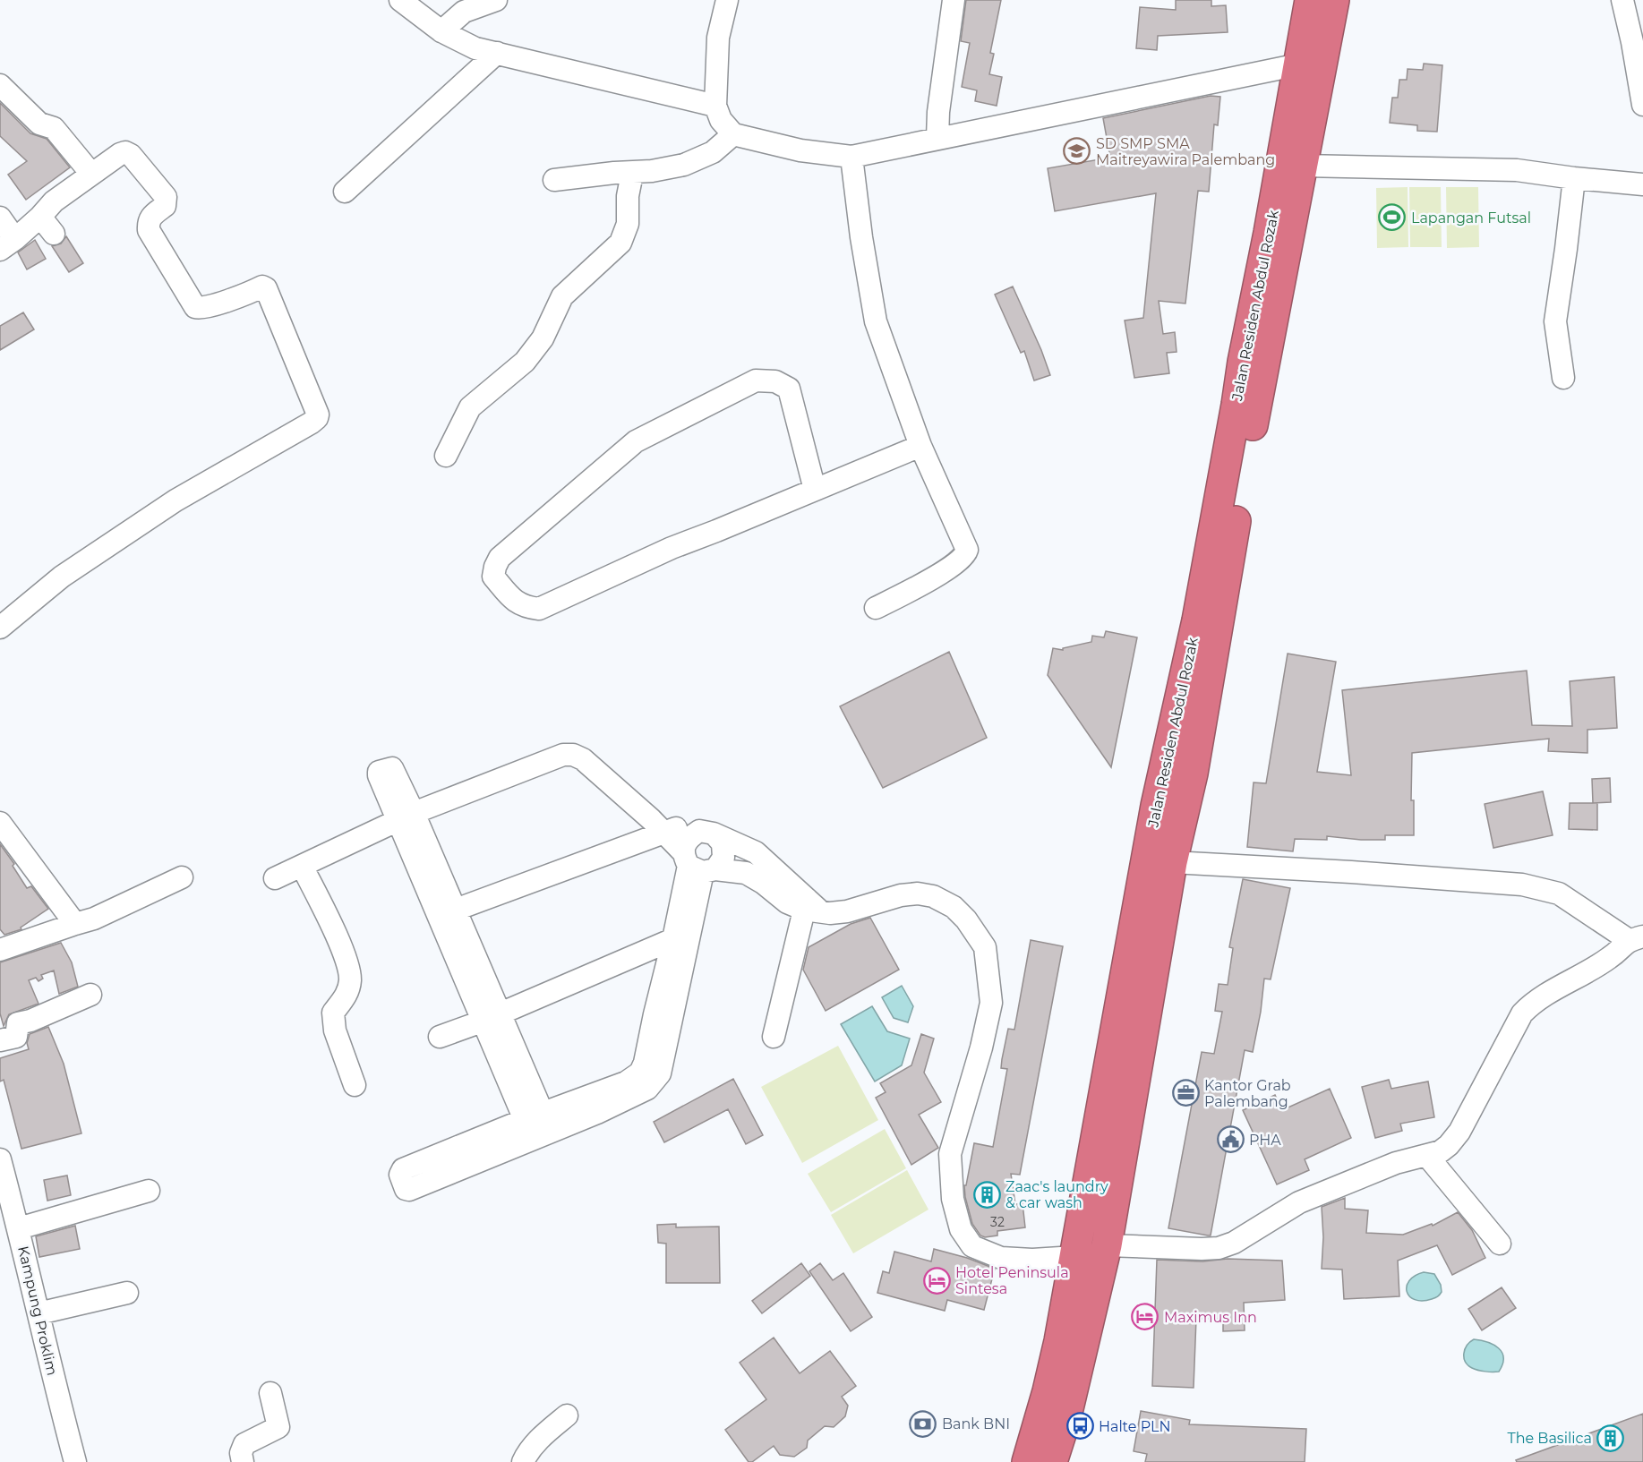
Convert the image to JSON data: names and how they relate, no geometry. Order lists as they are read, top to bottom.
{
  "streets": {
    "highway": ["Jalan Residen Abdul Rozak"],
    "street": ["Kampung Proklim"]
  },
  "places": {
    "school or university": ["SD SMP SMA Maitreyawira Palembang"],
    "sports": ["Lapangan Futsal"],
    "office": ["Kantor Grab Palembang"],
    "public building": ["PHA"],
    "building": ["Zaac's laundry & car wash", "The Basilica"],
    "hotel": ["Hotel Peninsula Sintesa", "Maximus Inn"],
    "bank": ["Bank BNI"],
    "bus stop": ["Halte PLN"]
  },
  "house_numbers": ["32"]
}
